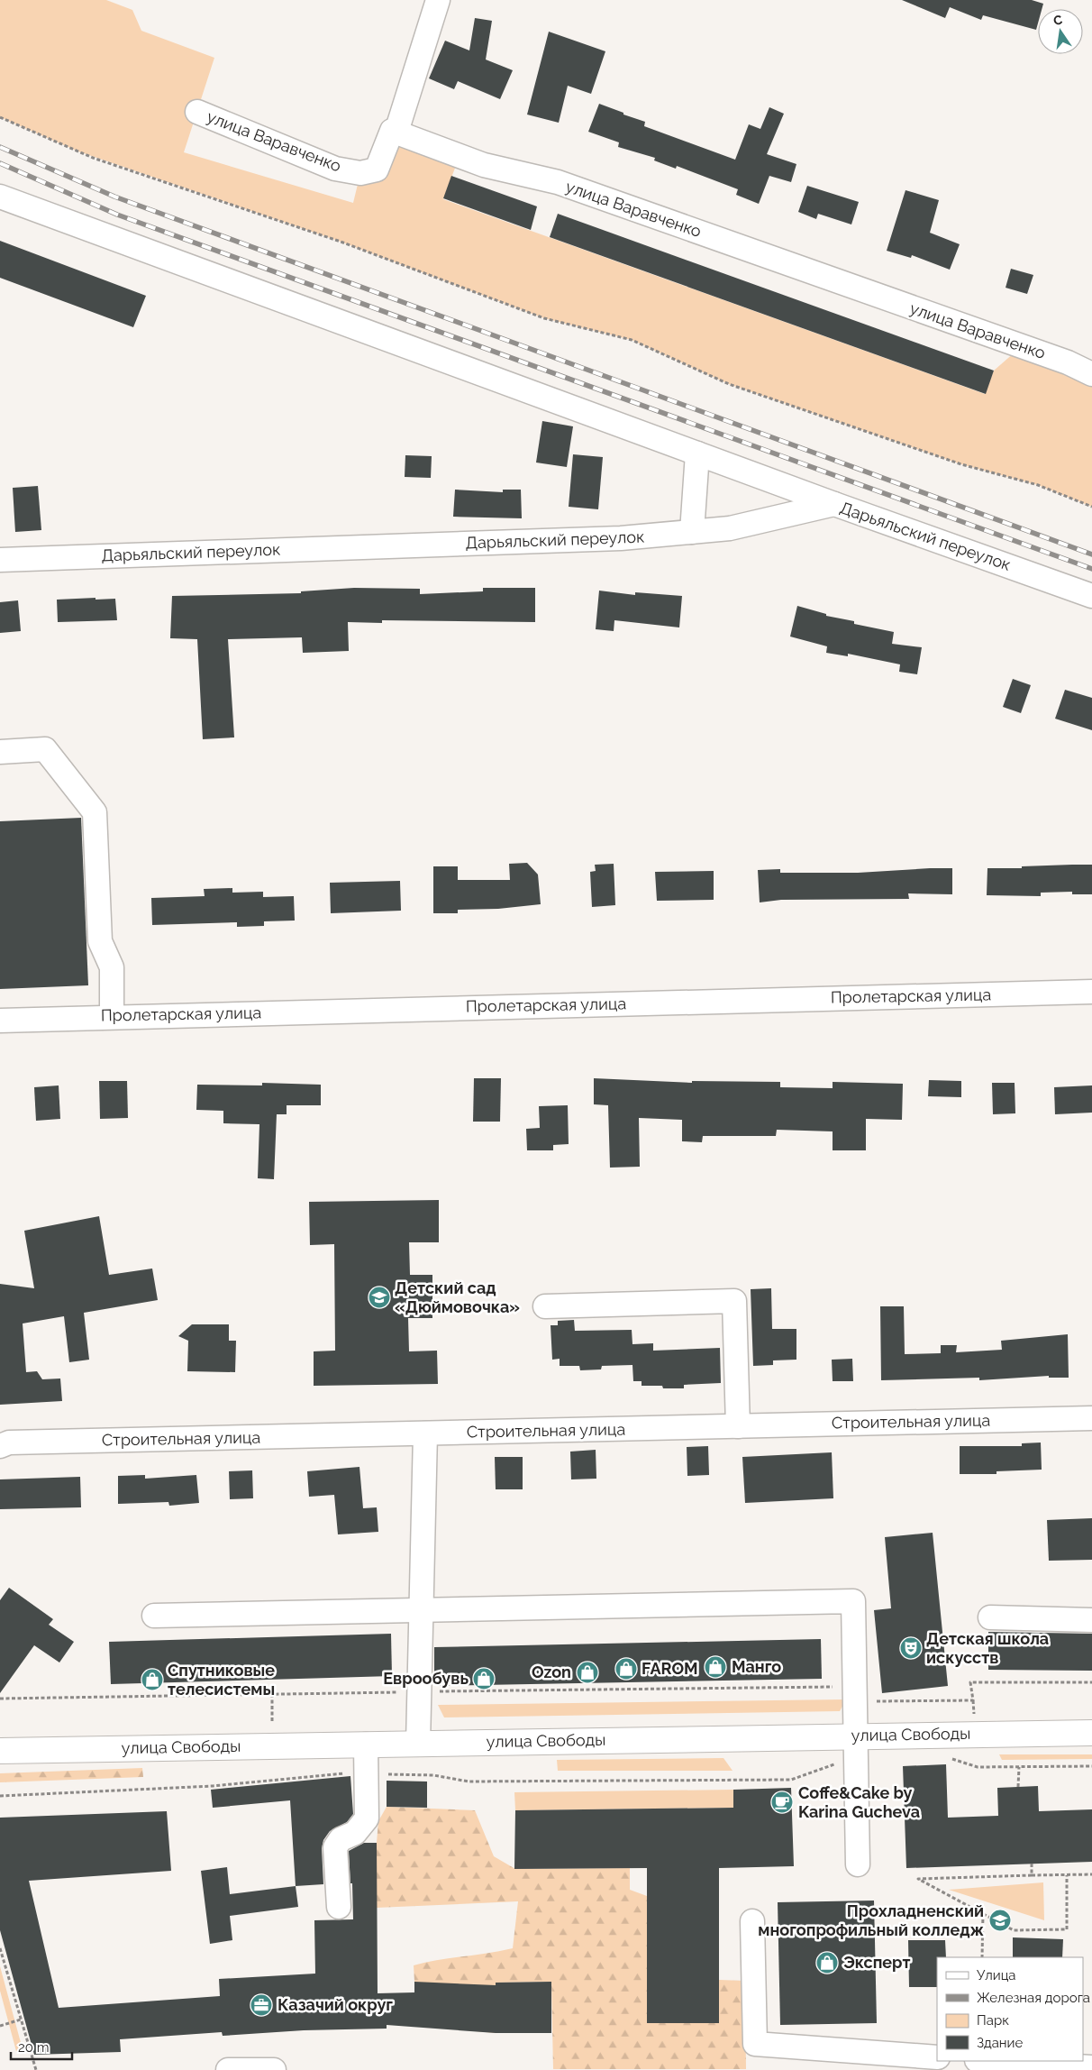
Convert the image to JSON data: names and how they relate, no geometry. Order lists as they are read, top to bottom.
{
  "streets": {
    "main road": ["улица Свободы"],
    "street": [
      "улица Варавченко",
      "Дарьяльский переулок",
      "Пролетарская улица",
      "Строительная улица"
    ]
  },
  "places": {
    "school or university": ["Детский сад «Дюймовочка»", "Прохладненский многопрофильный колледж"],
    "theatre": ["Детская школа искусств"],
    "shop": [
      "Манго",
      "FAROM",
      "Ozon",
      "Еврообувь",
      "Спутниковые телесистемы",
      "Эксперт"
    ],
    "cafe": ["Coffe&Cake by Karina Gucheva"],
    "office": ["Казачий округ"]
  },
  "legend": [
    "Улица",
    "Железная дорога",
    "Парк",
    "Здание"
  ],
  "scale_bar": "20 m",
  "north": "top"
}
